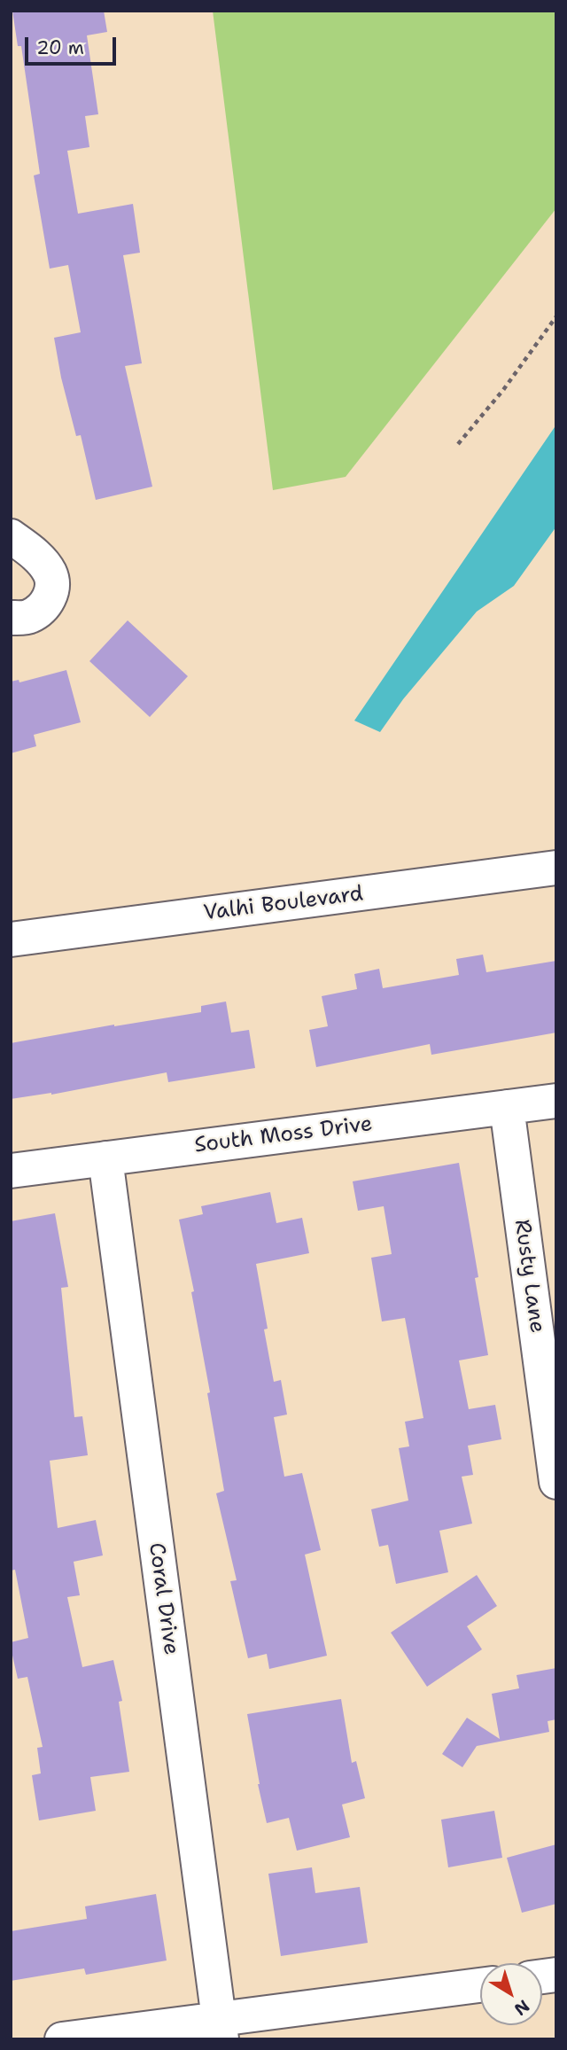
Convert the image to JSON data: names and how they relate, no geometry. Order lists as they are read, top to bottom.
{
  "streets": {
    "street": [
      "Valhi Boulevard",
      "South Moss Drive",
      "Rusty Lane",
      "Coral Drive"
    ]
  },
  "crossings": [
    ["South Moss Drive", "Rusty Lane"],
    ["South Moss Drive", "Coral Drive"]
  ],
  "scale_bar": "20 m",
  "north": "bottom right"
}
